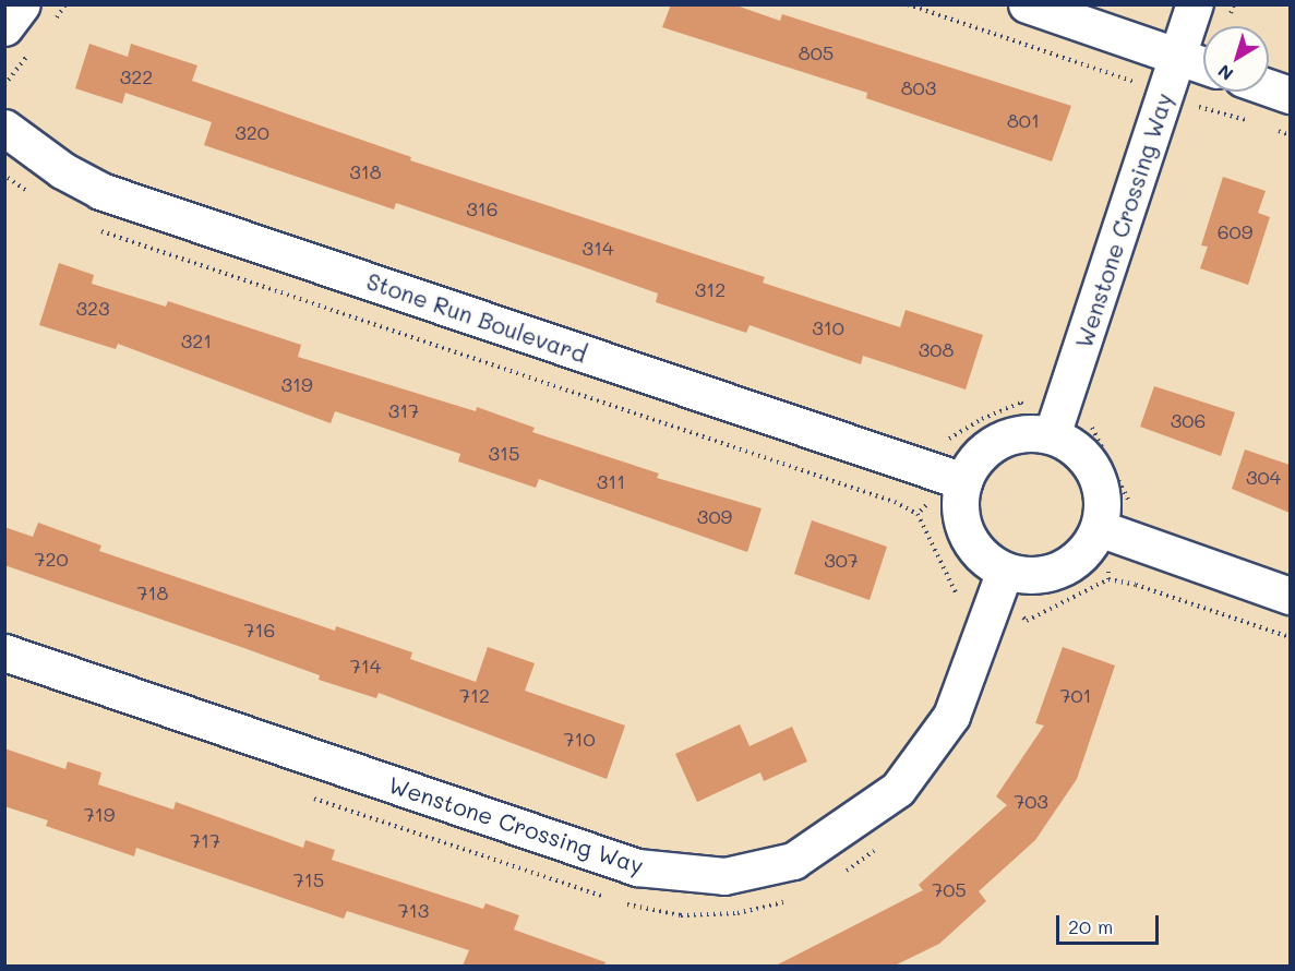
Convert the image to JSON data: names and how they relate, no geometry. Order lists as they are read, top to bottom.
{
  "streets": {
    "street": ["Wenstone Crossing Way", "Stone Run Boulevard"]
  },
  "crossings": [
    ["Wenstone Crossing Way", "Stone Run Boulevard"]
  ],
  "house_numbers": [
    "805",
    "322",
    "803",
    "801",
    "320",
    "318",
    "316",
    "609",
    "314",
    "312",
    "323",
    "310",
    "321",
    "308",
    "319",
    "317",
    "306",
    "315",
    "304",
    "311",
    "309",
    "720",
    "307",
    "718",
    "716",
    "714",
    "712",
    "701",
    "710",
    "703",
    "719",
    "717",
    "715",
    "705",
    "713"
  ],
  "scale_bar": "20 m",
  "north": "bottom left"
}
